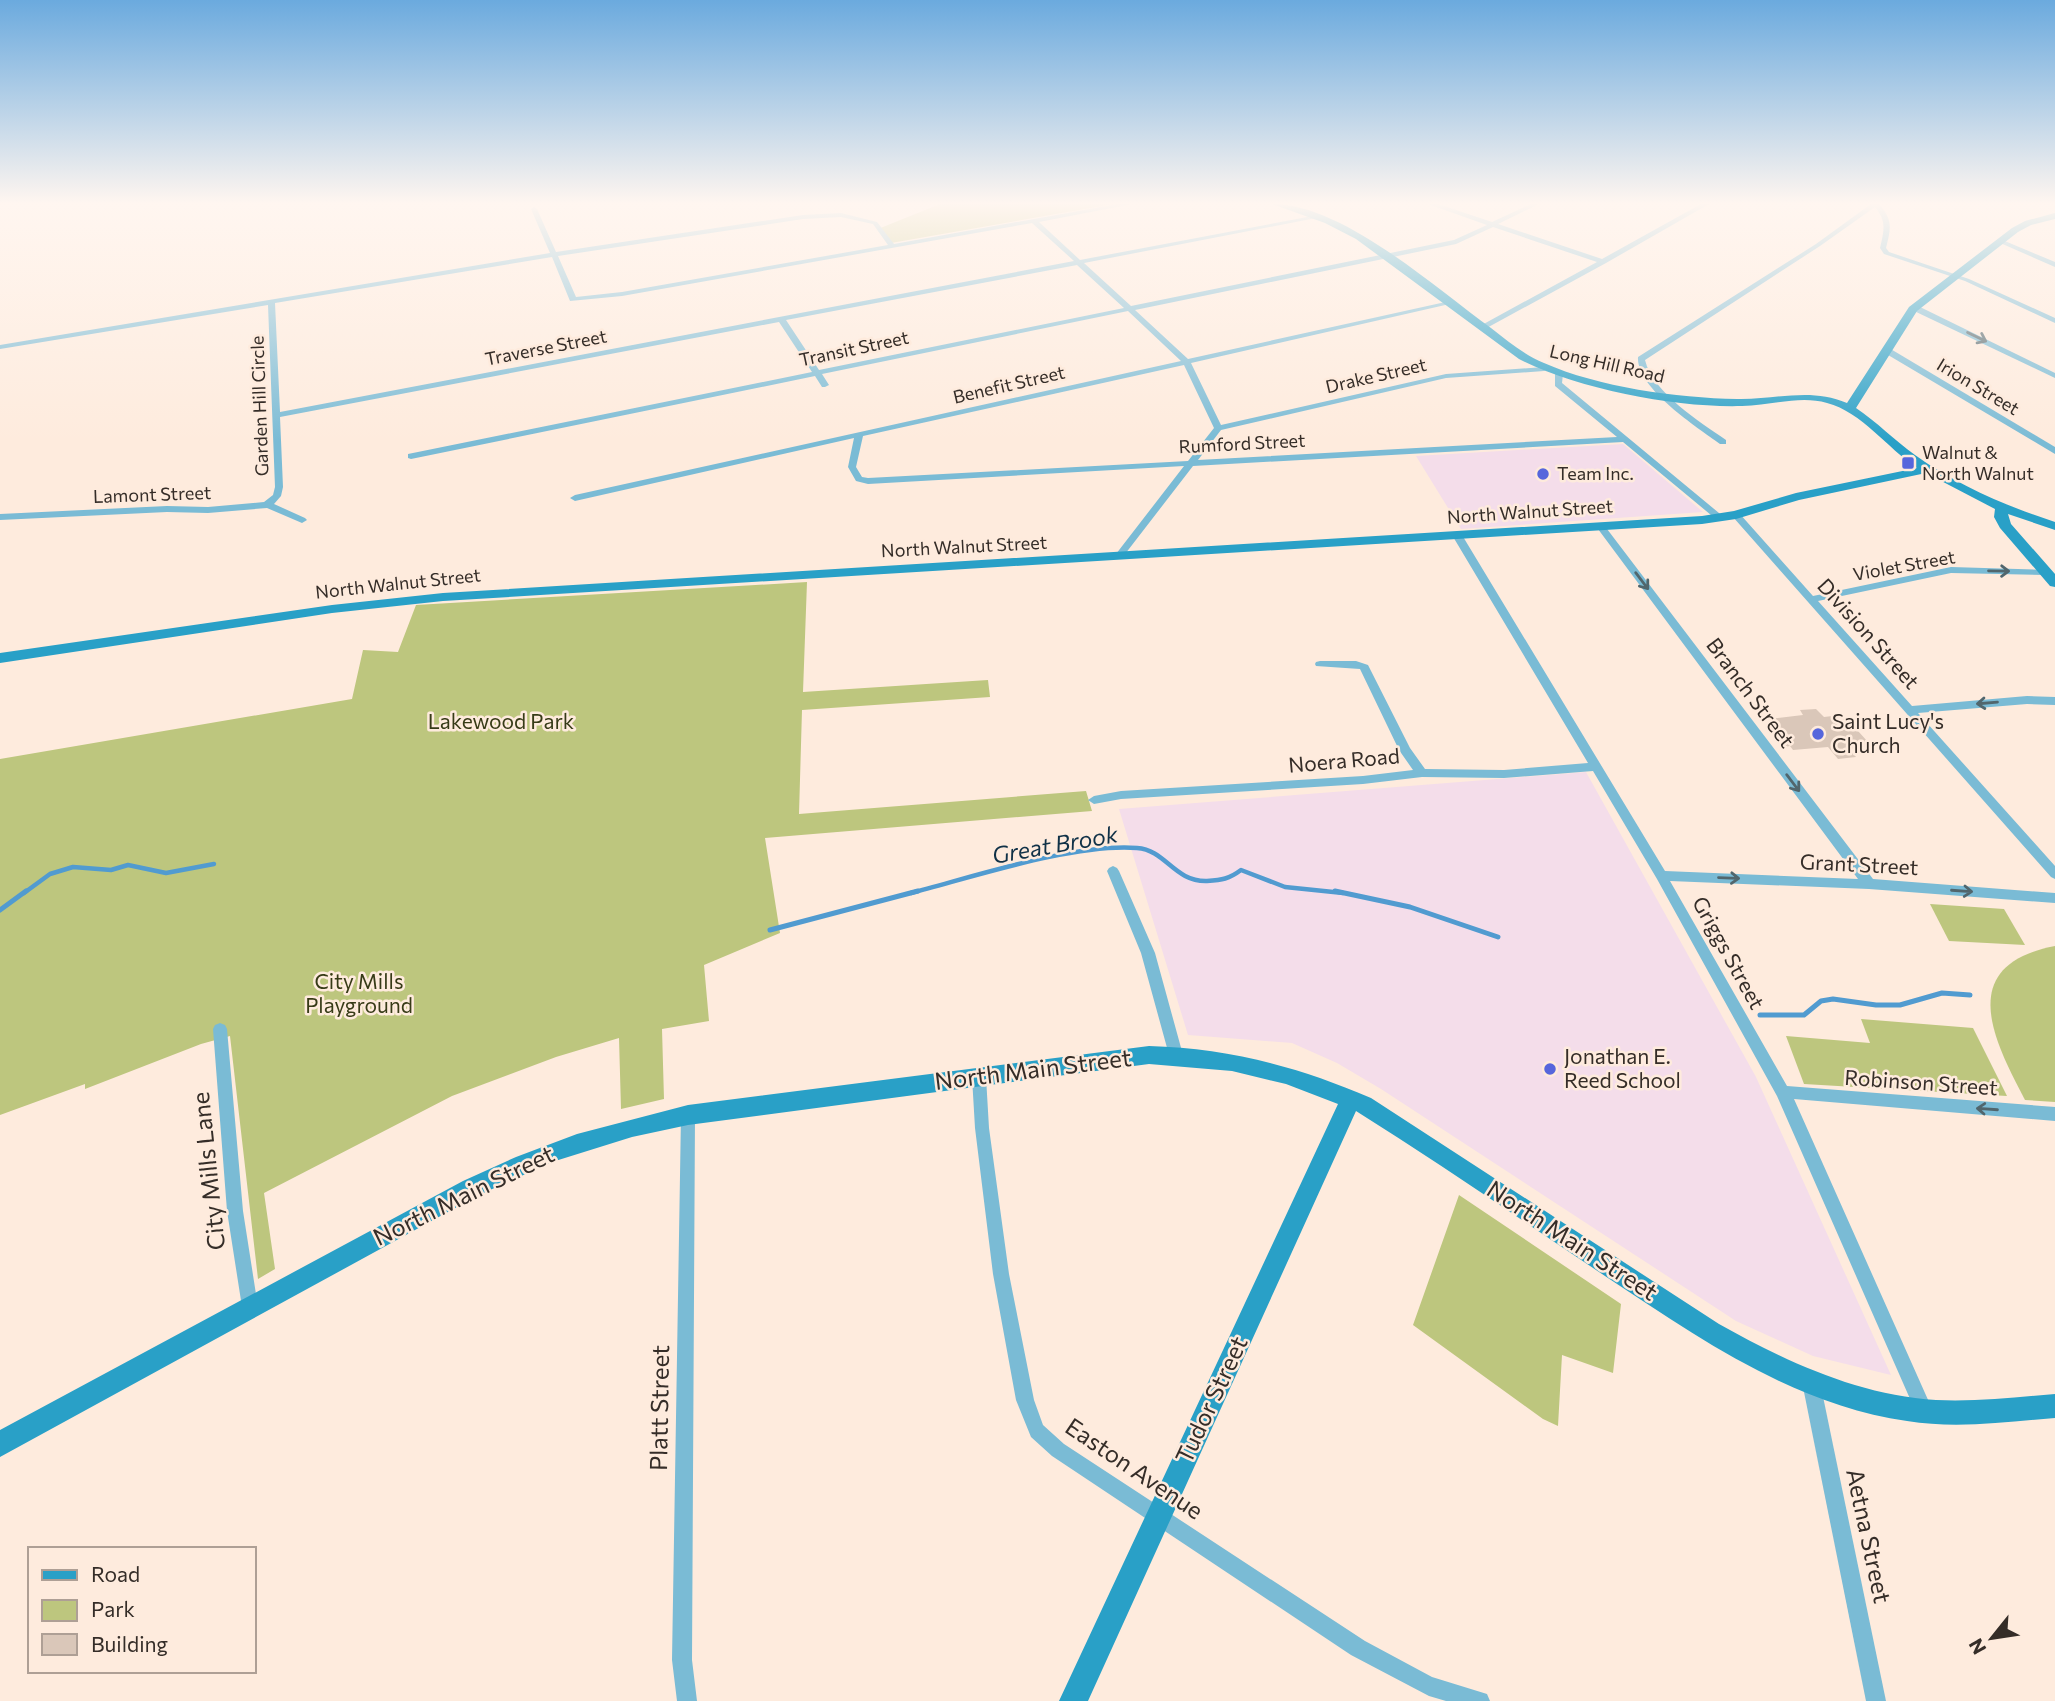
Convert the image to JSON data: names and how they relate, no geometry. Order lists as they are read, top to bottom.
{
  "streets": {
    "street": [
      "Traverse Street",
      "Transit Street",
      "Long Hill Road",
      "Drake Street",
      "Benefit Street",
      "Irion Street",
      "Garden Hill Circle",
      "Rumford Street",
      "Lamont Street",
      "North Walnut Street",
      "Violet Street",
      "Division Street",
      "Branch Street",
      "Noera Road",
      "Grant Street",
      "Griggs Street",
      "North Main Street",
      "Robinson Street",
      "City Mills Lane",
      "Tudor Street",
      "Platt Street",
      "Easton Avenue",
      "Aetna Street"
    ]
  },
  "crossings": [
    ["Traverse Street", "Garden Hill Circle"],
    ["Long Hill Road", "Drake Street"],
    ["Long Hill Road", "Benefit Street"],
    ["Long Hill Road", "North Walnut Street"],
    ["Benefit Street", "Rumford Street"],
    ["Garden Hill Circle", "Lamont Street"],
    ["North Walnut Street", "Division Street"],
    ["North Walnut Street", "Branch Street"],
    ["North Walnut Street", "Griggs Street"],
    ["Violet Street", "Division Street"],
    ["Branch Street", "Grant Street"],
    ["Noera Road", "Griggs Street"],
    ["Grant Street", "Griggs Street"],
    ["Griggs Street", "North Main Street"],
    ["Griggs Street", "Robinson Street"],
    ["North Main Street", "City Mills Lane"],
    ["North Main Street", "Tudor Street"],
    ["North Main Street", "Platt Street"],
    ["North Main Street", "Easton Avenue"],
    ["North Main Street", "Aetna Street"],
    ["Tudor Street", "Easton Avenue"]
  ],
  "one_way": [
    "Violet Street",
    "Branch Street",
    "Grant Street",
    "Robinson Street"
  ],
  "water": ["Great Brook"],
  "parks": ["Lakewood Park", "City Mills Playground"],
  "places": {
    "transit": ["Walnut & North Walnut"],
    "other": ["Team Inc.", "Saint Lucy's Church", "Jonathan E. Reed School"]
  },
  "legend": ["Road", "Park", "Building"],
  "north": "bottom left"
}
